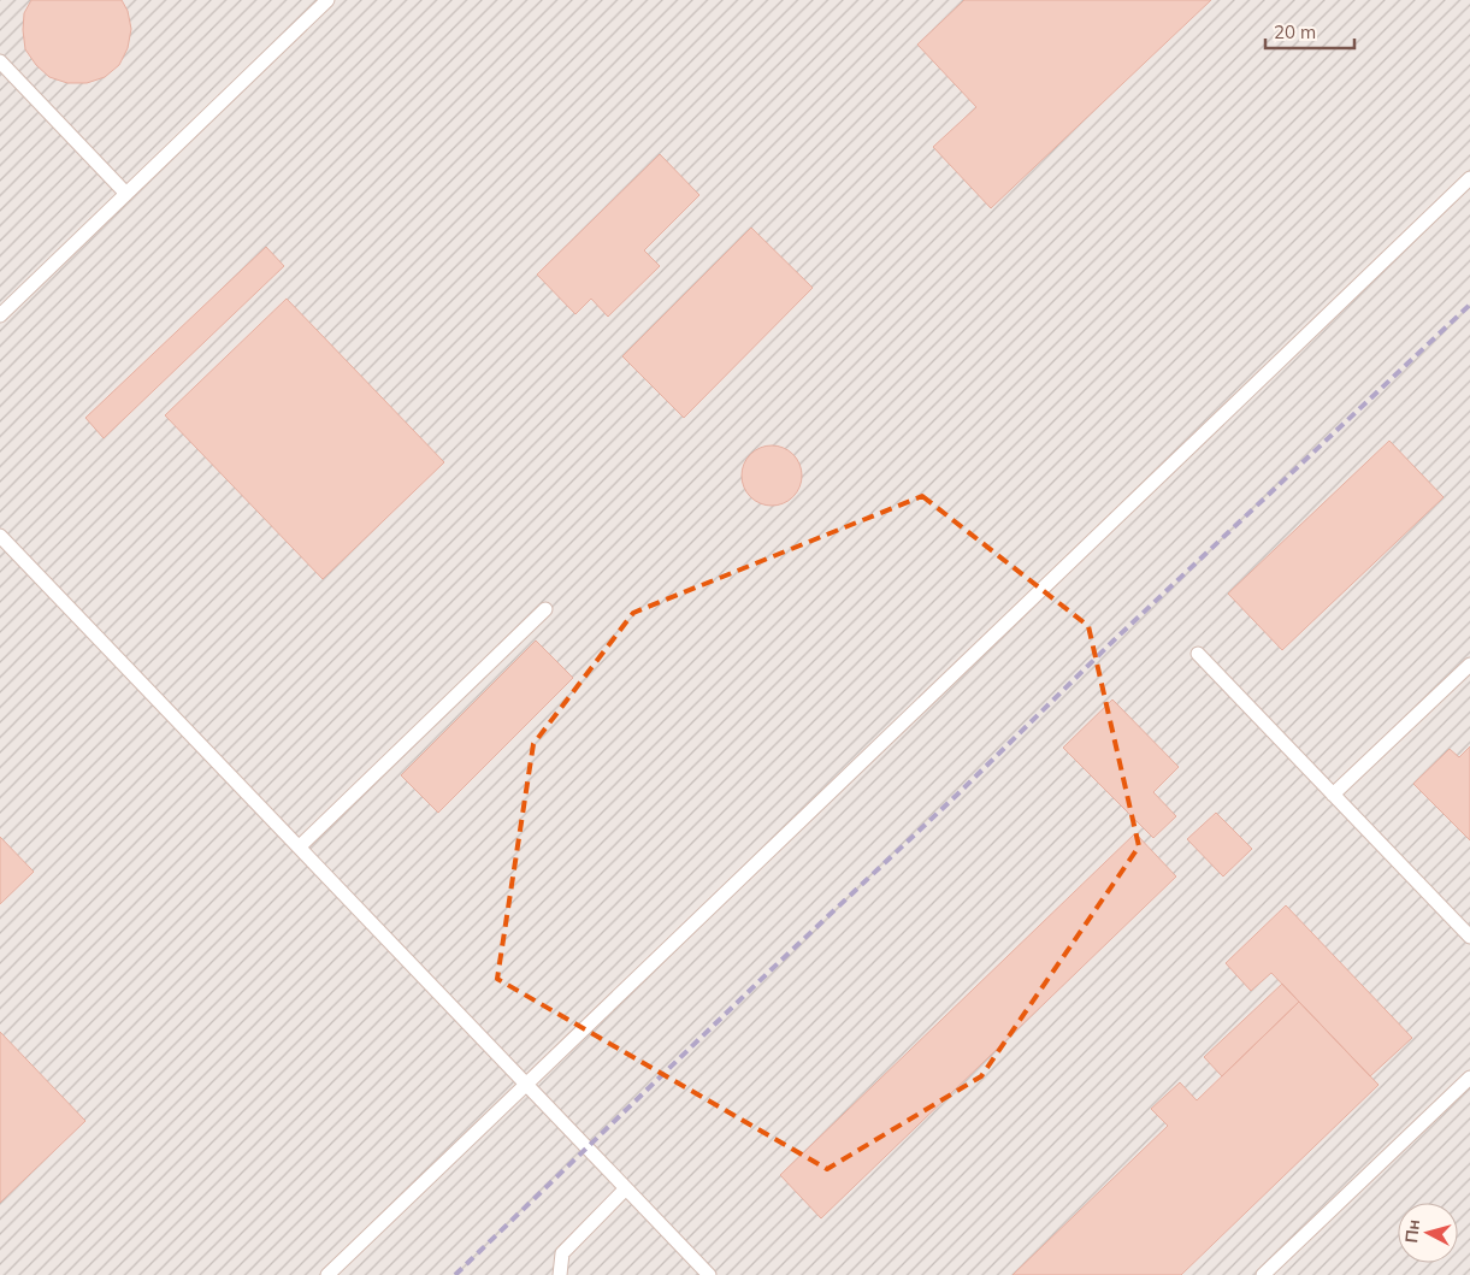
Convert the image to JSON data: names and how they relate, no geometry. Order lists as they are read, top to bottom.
{
  "scale_bar": "20 m",
  "north": "left"
}
